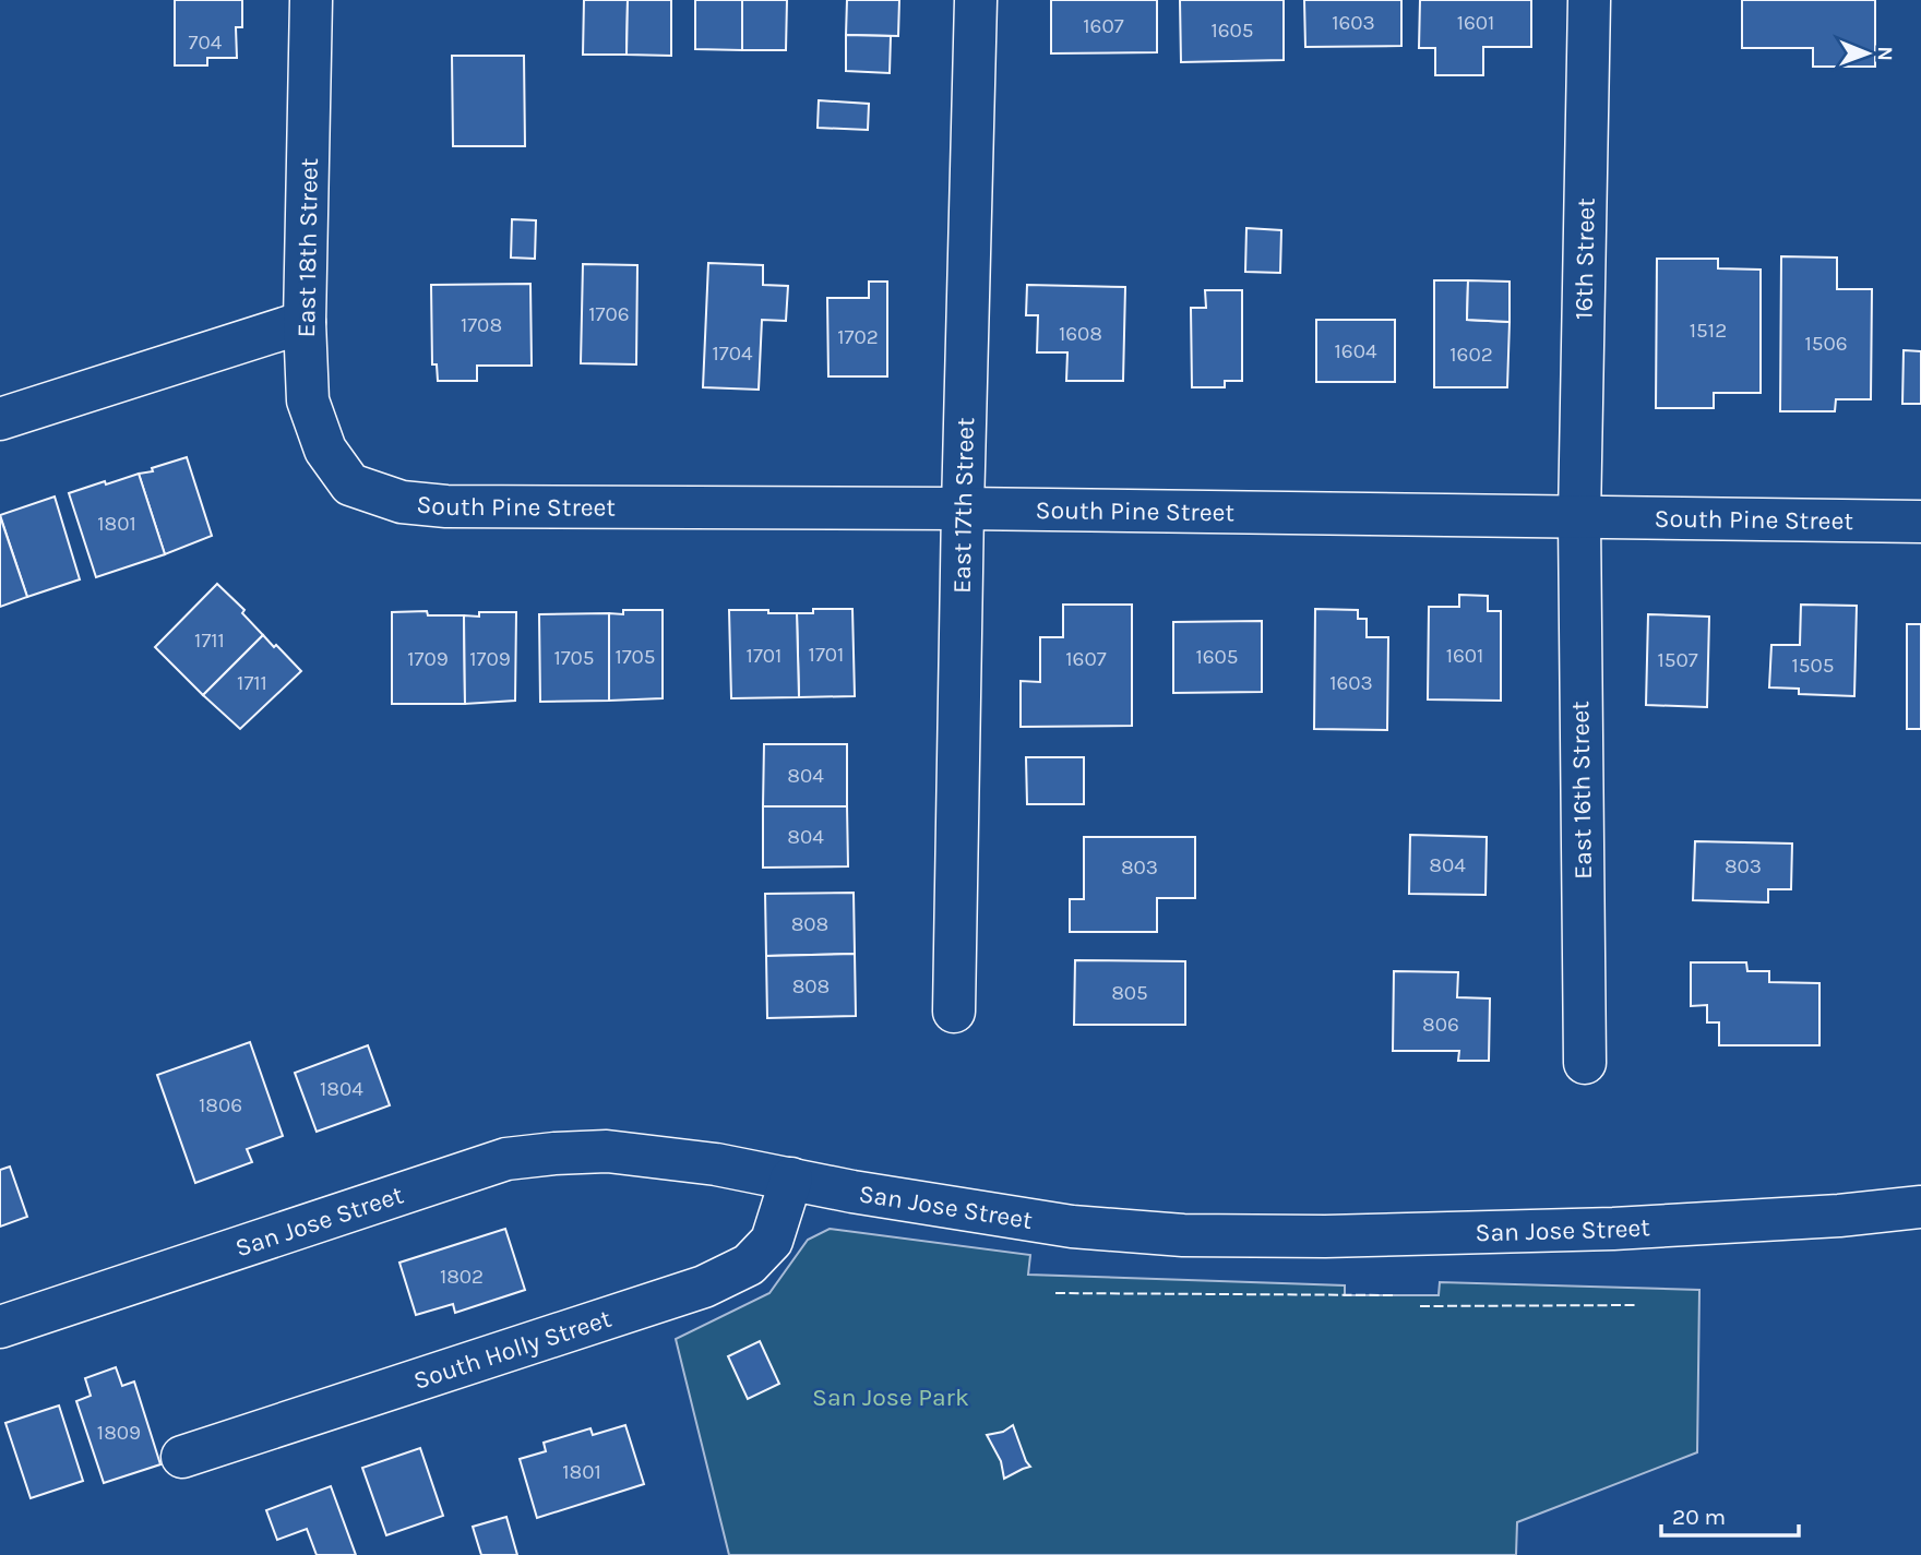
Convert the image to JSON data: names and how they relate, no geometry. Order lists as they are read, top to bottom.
{
  "streets": {
    "street": [
      "East 18th Street",
      "16th Street",
      "South Pine Street",
      "East 17th Street",
      "East 16th Street",
      "San Jose Street",
      "South Holly Street"
    ]
  },
  "crossings": [
    ["East 18th Street", "South Pine Street"],
    ["16th Street", "South Pine Street"],
    ["16th Street", "East 16th Street"],
    ["South Pine Street", "East 17th Street"],
    ["South Pine Street", "East 16th Street"],
    ["San Jose Street", "South Holly Street"]
  ],
  "parks": ["San Jose Park"],
  "house_numbers": [
    "1603",
    "1601",
    "1607",
    "1605",
    "704",
    "1706",
    "1708",
    "1512",
    "1608",
    "1702",
    "1506",
    "1604",
    "1704",
    "1602",
    "1801",
    "1711",
    "1701",
    "1701",
    "1601",
    "1705",
    "1605",
    "1705",
    "1709",
    "1709",
    "1607",
    "1507",
    "1505",
    "1711",
    "1603",
    "804",
    "804",
    "804",
    "803",
    "803",
    "808",
    "808",
    "805",
    "806",
    "1804",
    "1806",
    "1802",
    "1809",
    "1801"
  ],
  "scale_bar": "20 m",
  "north": "right"
}
